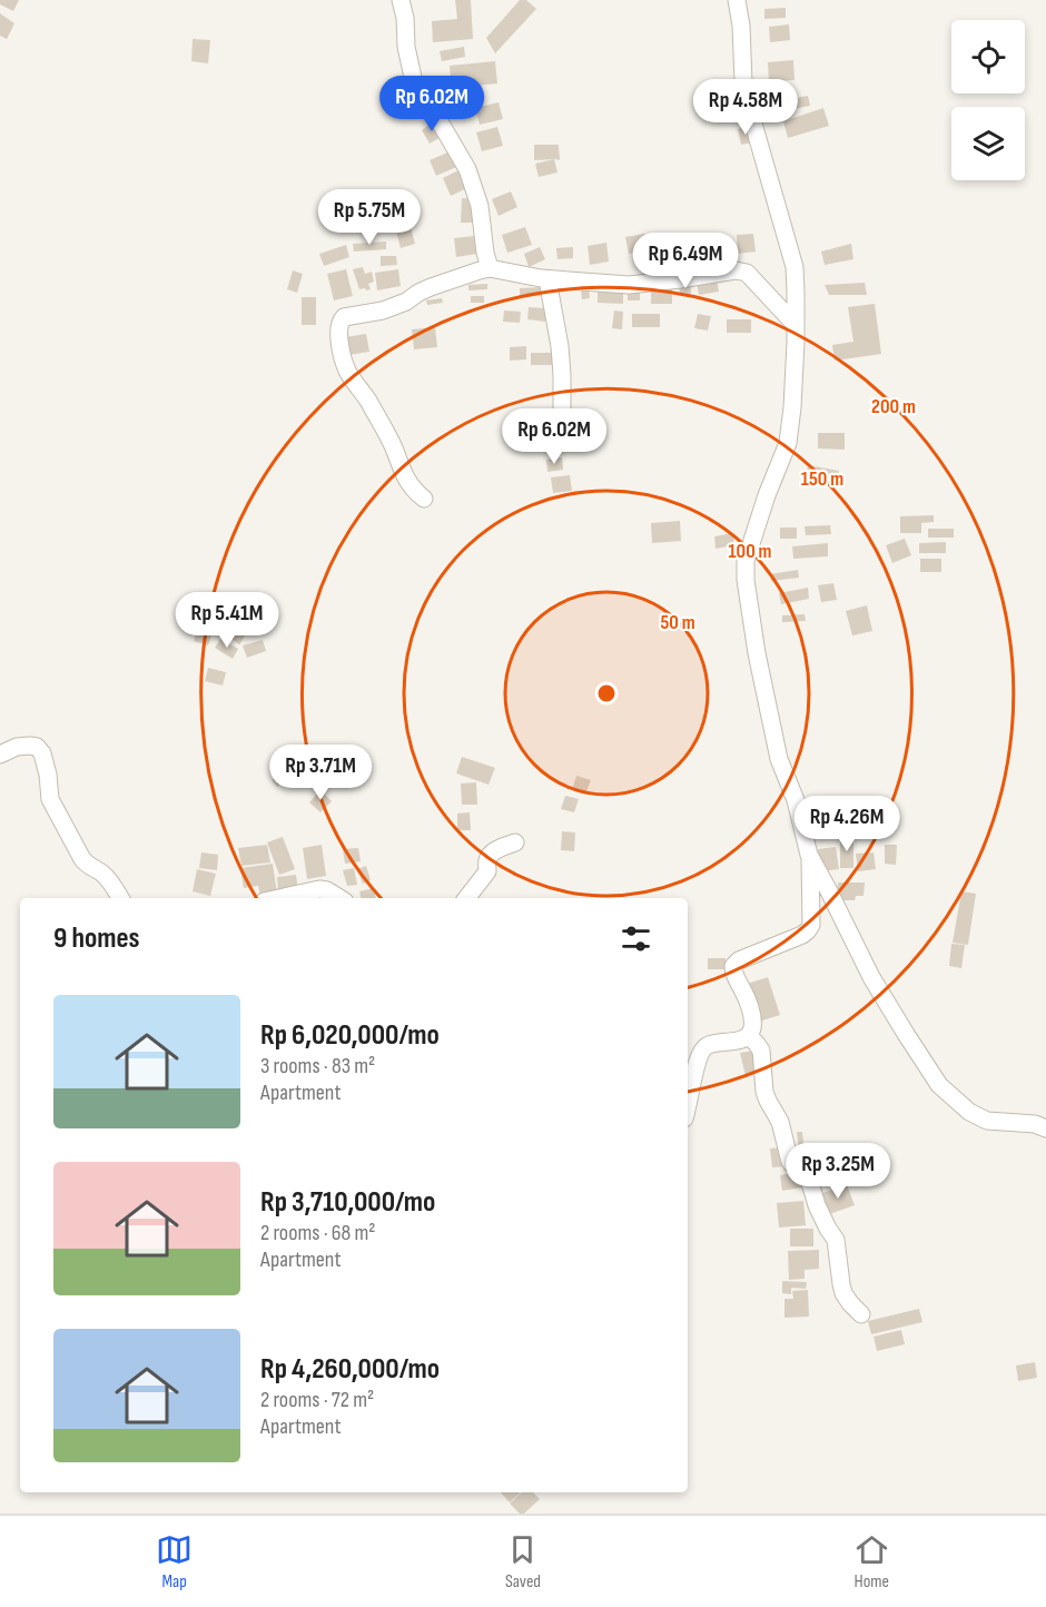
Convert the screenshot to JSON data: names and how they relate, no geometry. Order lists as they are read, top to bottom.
{
  "page": {
    "price": [
      "Rp 6.02M",
      "Rp 4.58M",
      "Rp 5.75M",
      "Rp 6.49M",
      "Rp 6.02M",
      "Rp 5.41M",
      "Rp 3.71M",
      "Rp 4.26M",
      "Rp 3.25M"
    ],
    "heading": "9 homes",
    "list": [
      {
        "name": "Rp 6,020,000/mo",
        "note": "3 rooms · 83 m² · Apartment"
      },
      {
        "name": "Rp 3,710,000/mo",
        "note": "2 rooms · 68 m² · Apartment"
      },
      {
        "name": "Rp 4,260,000/mo",
        "note": "2 rooms · 72 m² · Apartment"
      }
    ],
    "tabs": ["Map", "Saved", "Home"]
  },
  "rings": [
    "200 m",
    "150 m",
    "100 m",
    "50 m"
  ]
}
